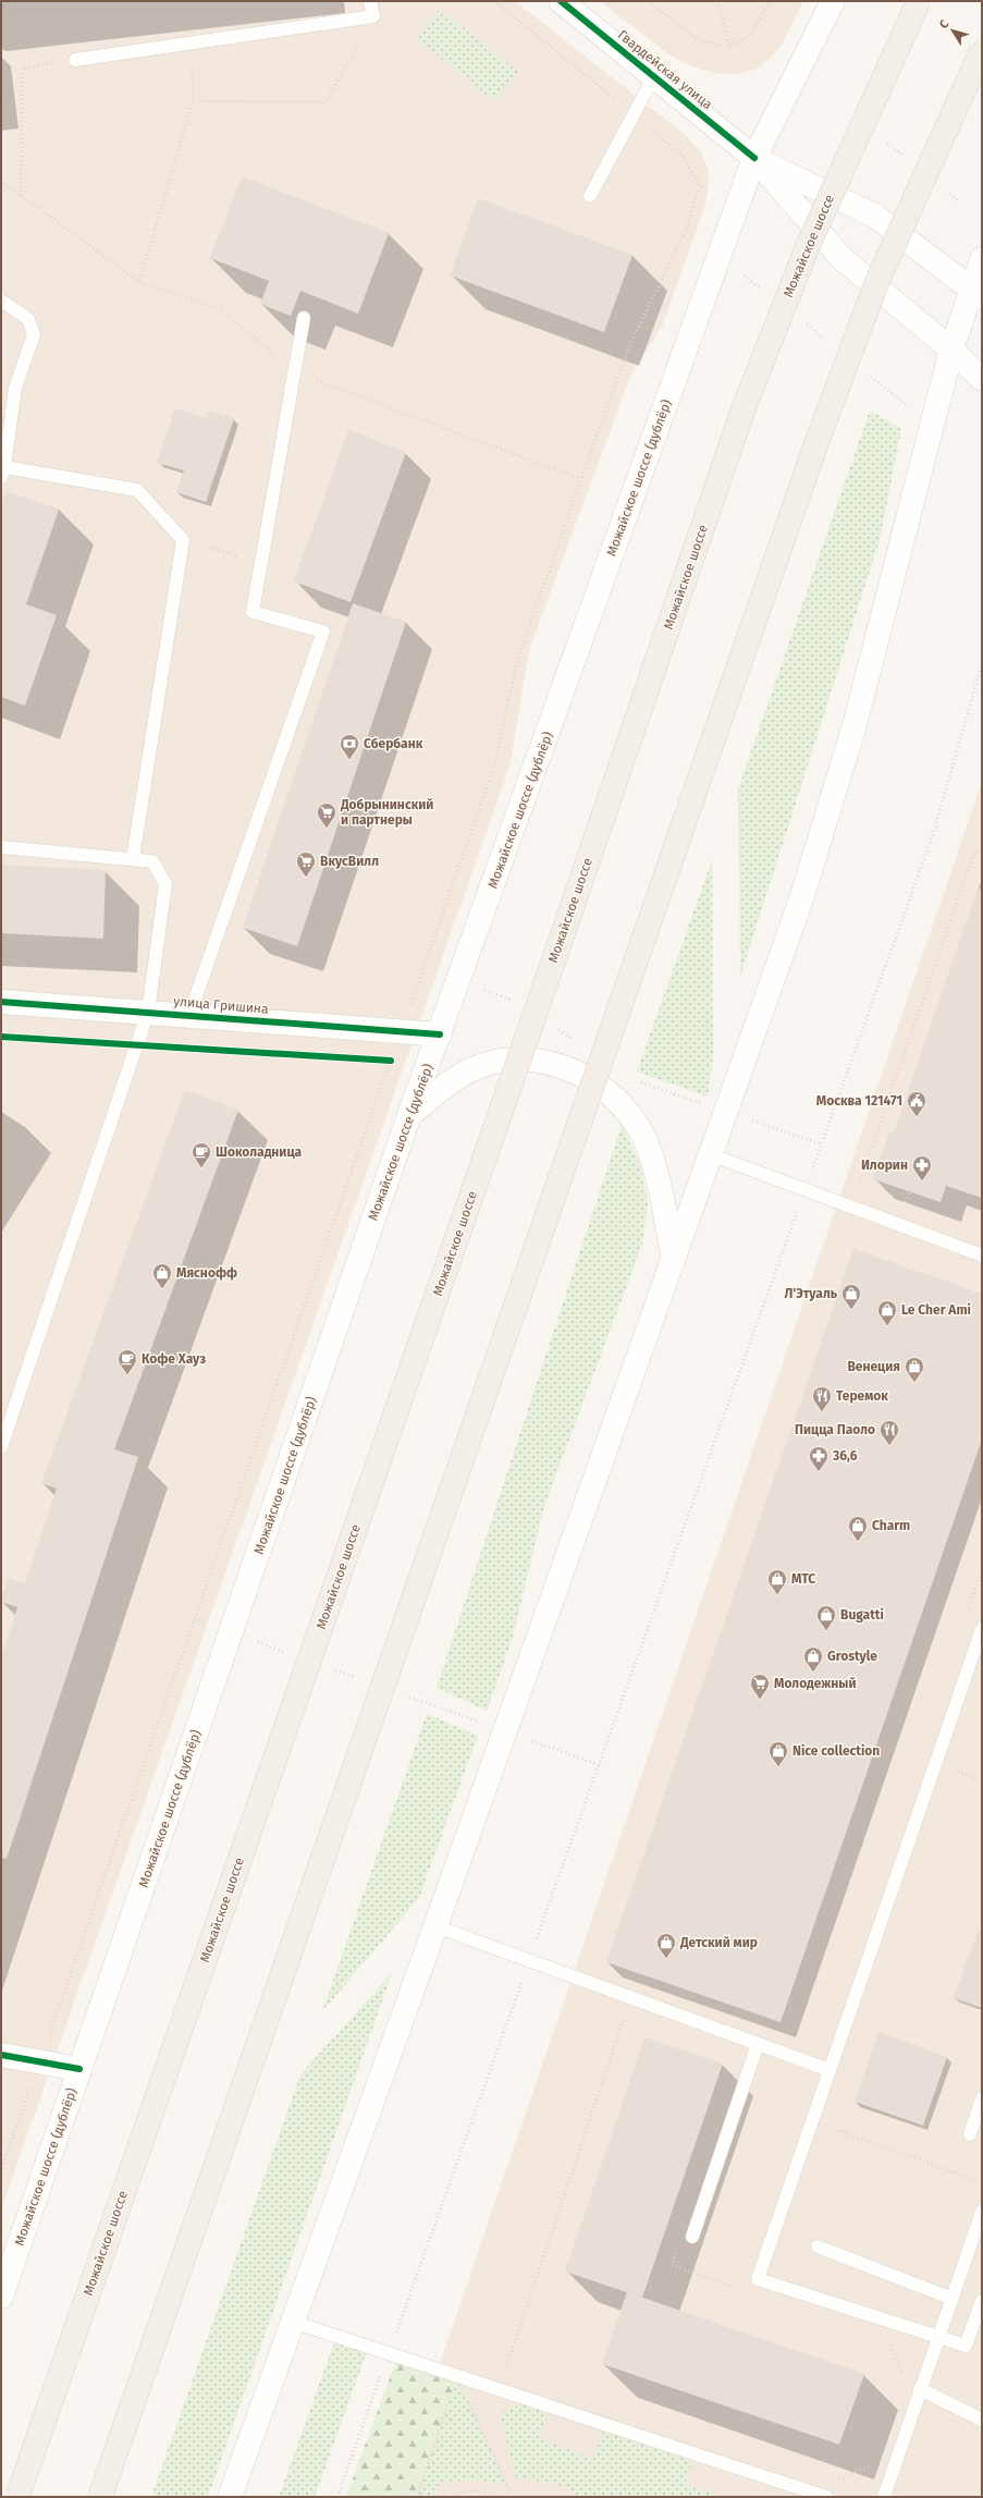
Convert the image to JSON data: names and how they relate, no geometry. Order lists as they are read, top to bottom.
{
  "streets": {
    "main road": [
      "Гвардейская улица",
      "Можайское шоссе",
      "Можайское шоссе (дублёр)",
      "улица Гришина"
    ]
  },
  "crossings": [
    ["Гвардейская улица", "Можайское шоссе (дублёр)"],
    ["Можайское шоссе (дублёр)", "улица Гришина"]
  ],
  "places": {
    "bank": ["Сбербанк"],
    "supermarket": ["Добрынинский и партнеры", "ВкусВилл", "Молодежный"],
    "public building": ["Москва 121471"],
    "cafe": ["Шоколадница", "Кофе Хауз"],
    "pharmacy": ["Илорин", "36,6"],
    "shop": [
      "Мяснофф",
      "Л'Этуаль",
      "Le Cher Ami",
      "Венеция",
      "Charm",
      "МТС",
      "Bugatti",
      "Grostyle",
      "Nice collection",
      "Детский мир"
    ],
    "restaurant": ["Теремок", "Пицца Паоло"]
  },
  "north": "top left"
}
